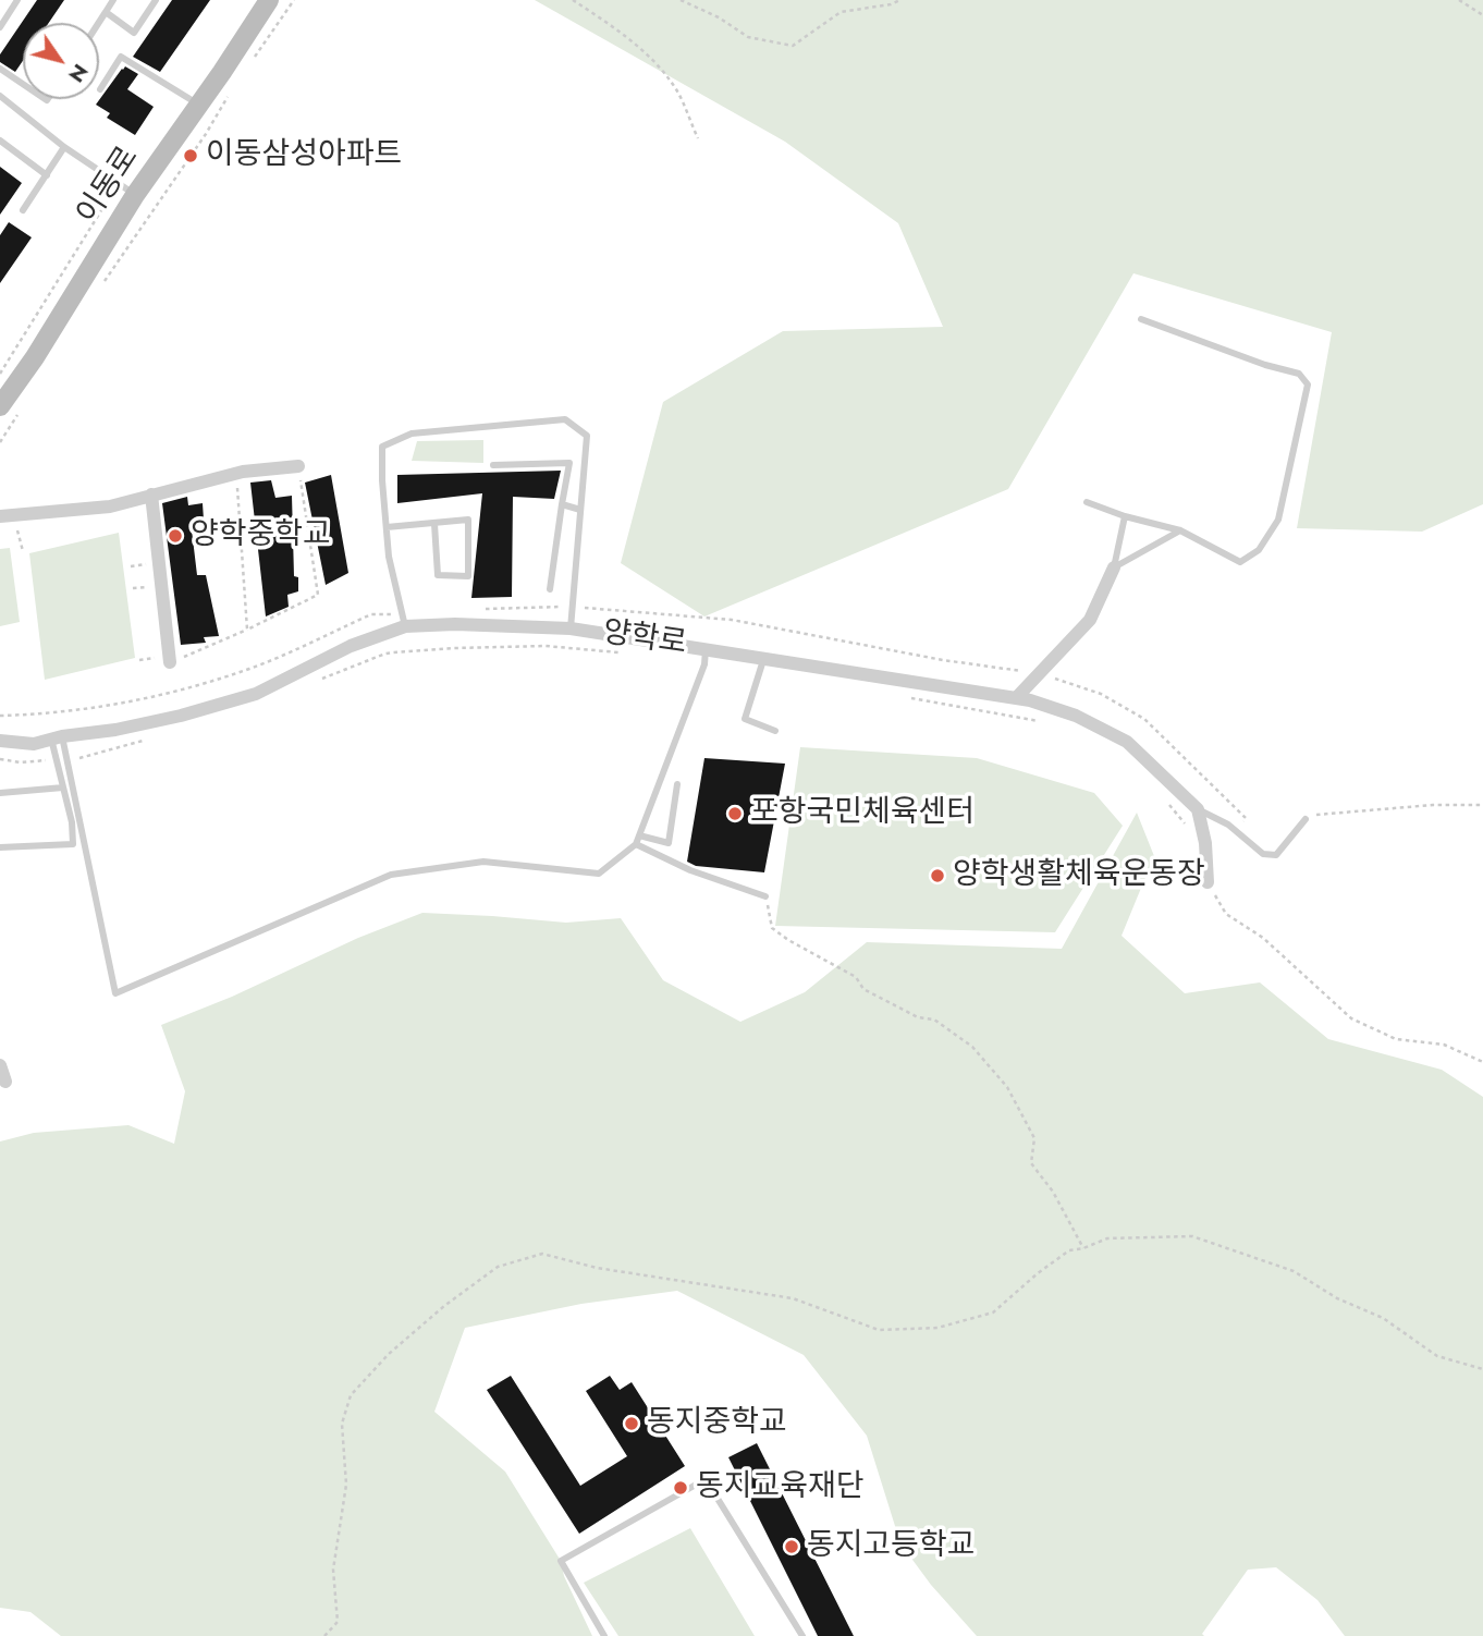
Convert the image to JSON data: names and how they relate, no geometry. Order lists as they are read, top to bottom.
{
  "streets": {
    "street": ["이동로", "양학로"]
  },
  "places": [
    "이동삼성아파트",
    "양학중학교",
    "포항국민체육센터",
    "양학생활체육운동장",
    "동지중학교",
    "동지교육재단",
    "동지고등학교"
  ],
  "north": "bottom right"
}
